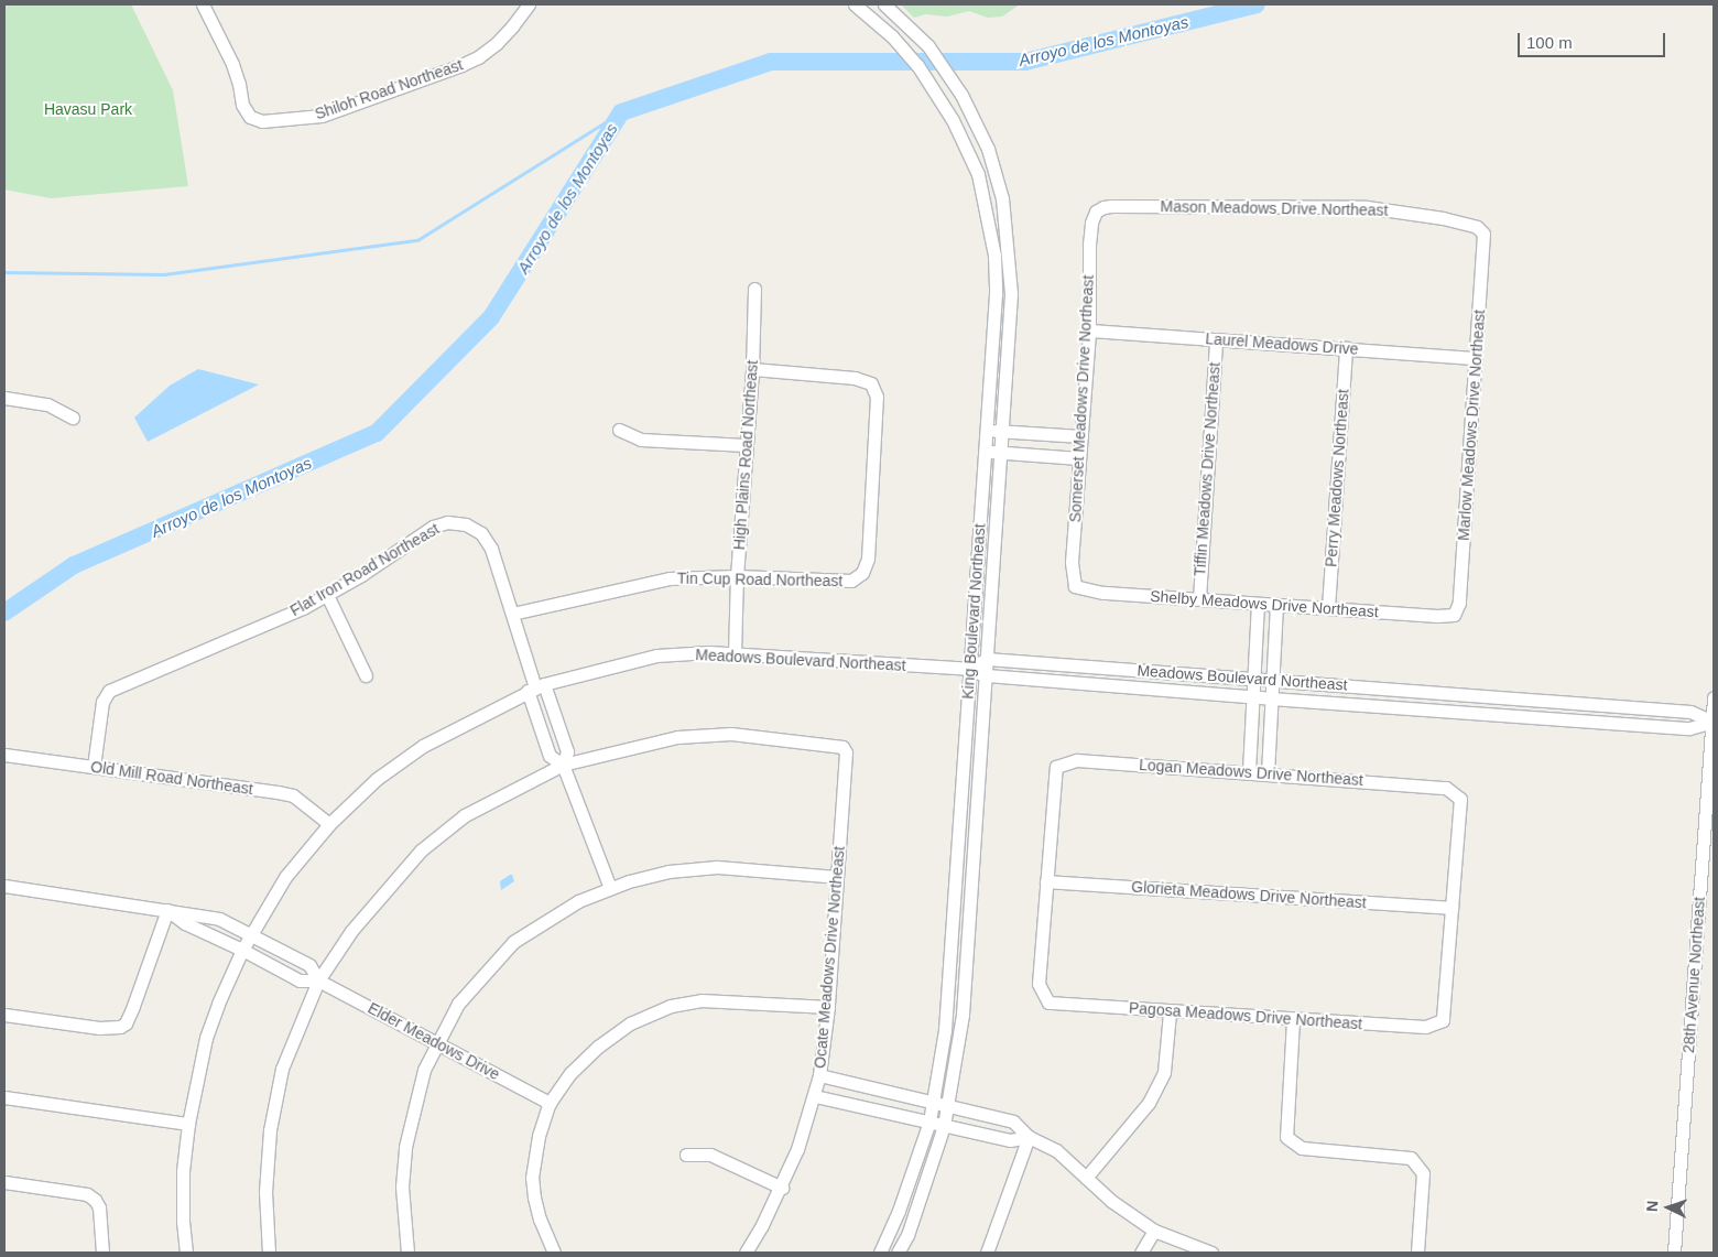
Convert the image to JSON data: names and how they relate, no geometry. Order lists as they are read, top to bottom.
{
  "streets": {
    "street": [
      "Shiloh Road Northeast",
      "Mason Meadows Drive Northeast",
      "Laurel Meadows Drive",
      "Somerset Meadows Drive Northeast",
      "Marlow Meadows Drive Northeast",
      "High Plains Road Northeast",
      "Tiffin Meadows Drive Northeast",
      "Perry Meadows Northeast",
      "Flat Iron Road Northeast",
      "Tin Cup Road Northeast",
      "Shelby Meadows Drive Northeast",
      "King Boulevard Northeast",
      "Meadows Boulevard Northeast",
      "Logan Meadows Drive Northeast",
      "Old Mill Road Northeast",
      "Glorieta Meadows Drive Northeast",
      "Ocate Meadows Drive Northeast",
      "28th Avenue Northeast",
      "Pagosa Meadows Drive Northeast",
      "Elder Meadows Drive"
    ]
  },
  "crossings": [
    ["Mason Meadows Drive Northeast", "Somerset Meadows Drive Northeast"],
    ["Mason Meadows Drive Northeast", "Marlow Meadows Drive Northeast"],
    ["Laurel Meadows Drive", "Somerset Meadows Drive Northeast"],
    ["Laurel Meadows Drive", "Marlow Meadows Drive Northeast"],
    ["Laurel Meadows Drive", "Tiffin Meadows Drive Northeast"],
    ["Laurel Meadows Drive", "Perry Meadows Northeast"],
    ["Somerset Meadows Drive Northeast", "Shelby Meadows Drive Northeast"],
    ["Marlow Meadows Drive Northeast", "Shelby Meadows Drive Northeast"],
    ["High Plains Road Northeast", "Tin Cup Road Northeast"],
    ["High Plains Road Northeast", "Meadows Boulevard Northeast"],
    ["Tiffin Meadows Drive Northeast", "Shelby Meadows Drive Northeast"],
    ["Perry Meadows Northeast", "Shelby Meadows Drive Northeast"],
    ["Flat Iron Road Northeast", "Tin Cup Road Northeast"],
    ["Flat Iron Road Northeast", "Meadows Boulevard Northeast"],
    ["Flat Iron Road Northeast", "Old Mill Road Northeast"],
    ["King Boulevard Northeast", "Meadows Boulevard Northeast"],
    ["Meadows Boulevard Northeast", "Old Mill Road Northeast"],
    ["Meadows Boulevard Northeast", "28th Avenue Northeast"],
    ["Logan Meadows Drive Northeast", "Glorieta Meadows Drive Northeast"],
    ["Logan Meadows Drive Northeast", "Pagosa Meadows Drive Northeast"],
    ["Glorieta Meadows Drive Northeast", "Pagosa Meadows Drive Northeast"]
  ],
  "water": ["Arroyo de los Montoyas"],
  "parks": ["Havasu Park"],
  "scale_bar": "100 m",
  "north": "left"
}
